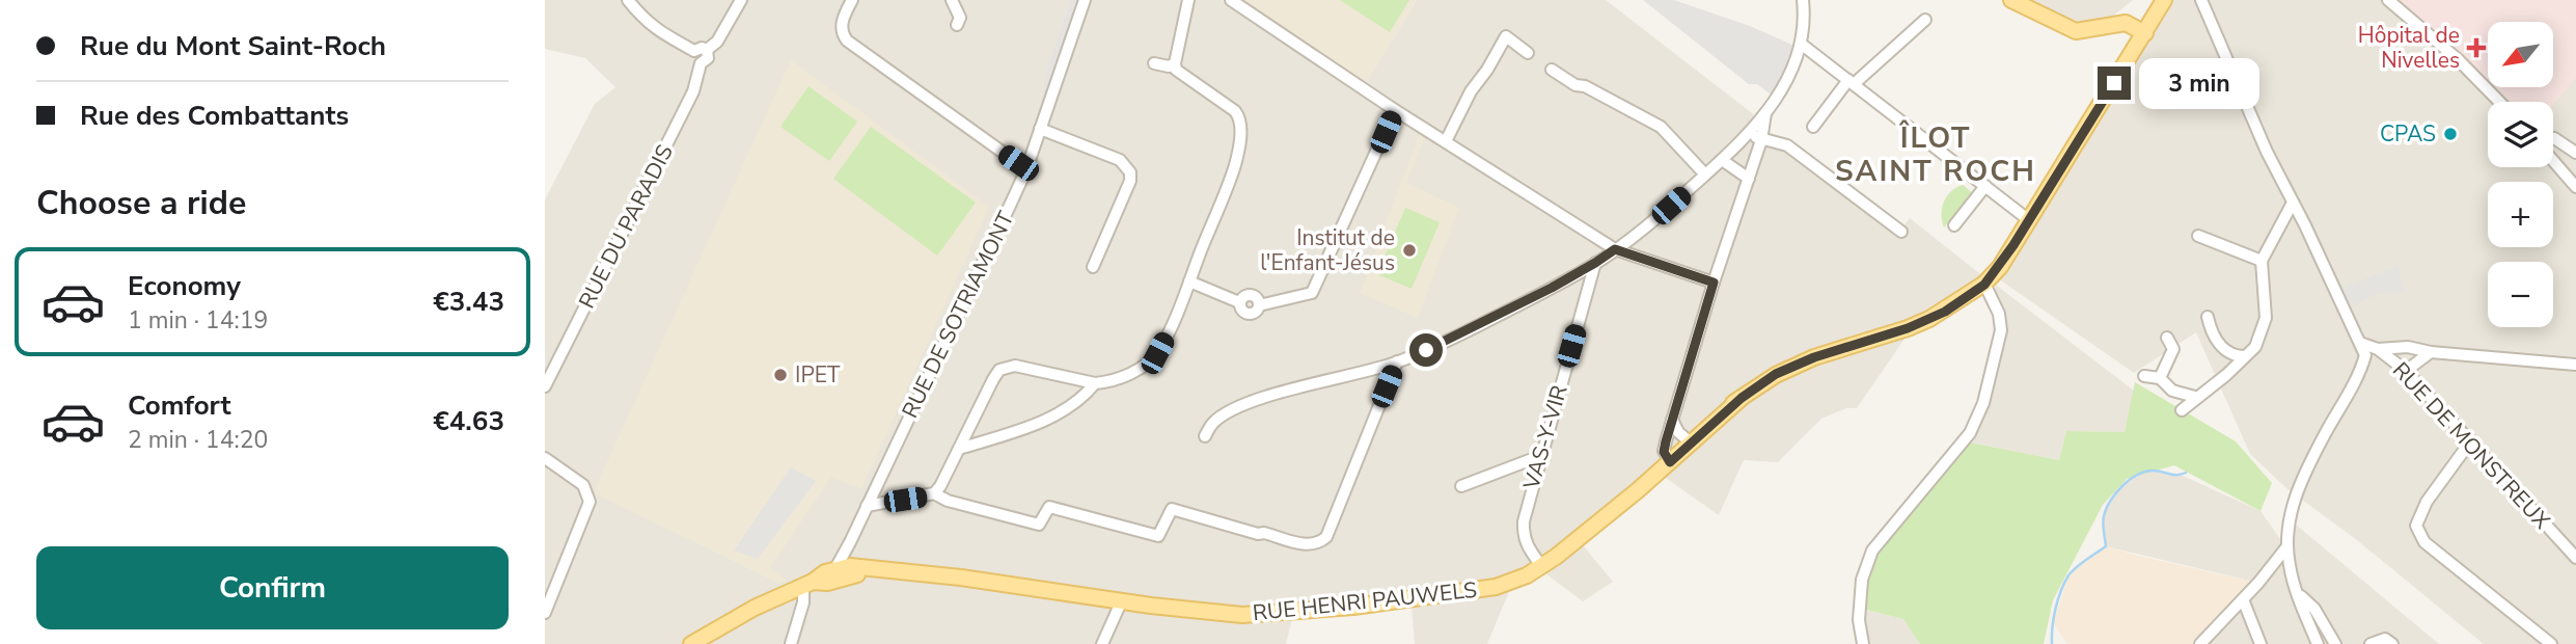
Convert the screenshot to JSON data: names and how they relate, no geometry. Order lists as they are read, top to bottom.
{
  "streets": {
    "main road": ["RUE HENRI PAUWELS"],
    "street": [
      "RUE DU PARADIS",
      "RUE DE SOTRIAMONT",
      "VAS-Y-VIR",
      "RUE DE MONSTREUX"
    ]
  },
  "crossings": [
    ["RUE DE SOTRIAMONT", "RUE HENRI PAUWELS"],
    ["VAS-Y-VIR", "RUE HENRI PAUWELS"]
  ],
  "districts": ["ÎLOT SAINT ROCH"],
  "places": {
    "health": ["Hôpital de Nivelles"],
    "other": ["CPAS", "Institut de l'Enfant-Jésus", "IPET"]
  },
  "north": "bottom left",
  "page": {
    "banner": ["Rue du Mont Saint-Roch", "Rue des Combattants"],
    "map_buttons": ["+", "−"],
    "bubble": "3 min",
    "heading": "Choose a ride",
    "list": [
      {
        "name": "Economy",
        "note": "1 min · 14:19",
        "value": "€3.43"
      },
      {
        "name": "Comfort",
        "note": "2 min · 14:20",
        "value": "€4.63"
      }
    ],
    "buttons": "Confirm"
  }
}
